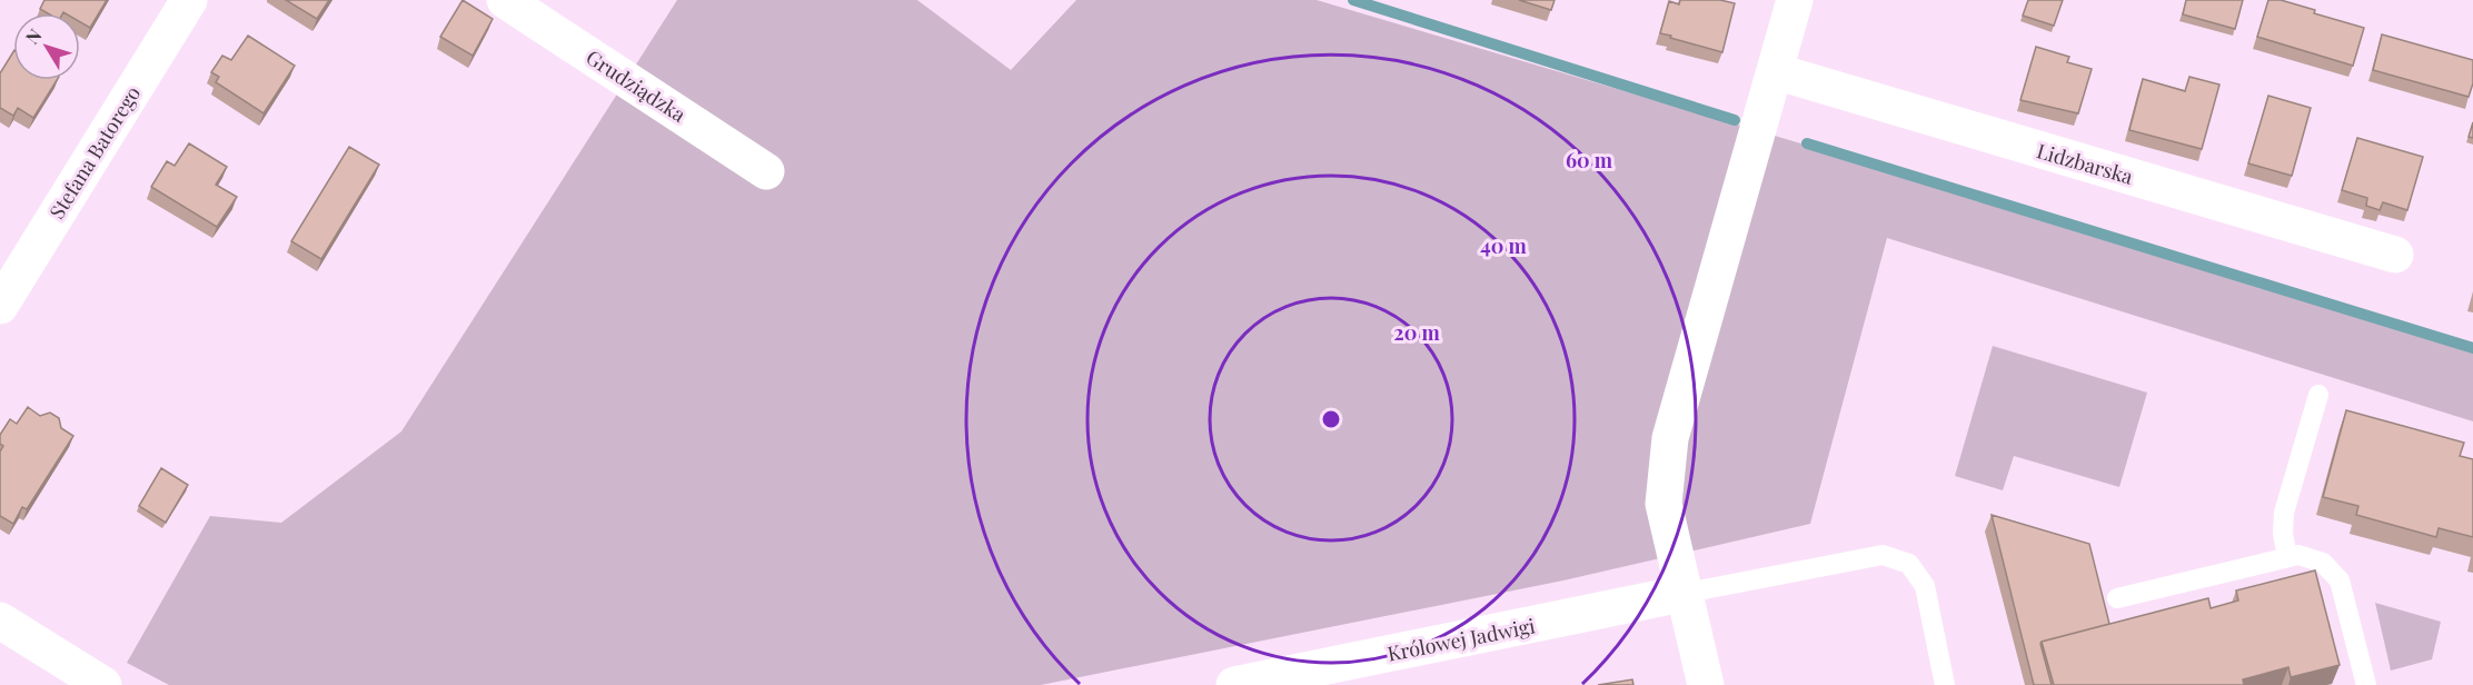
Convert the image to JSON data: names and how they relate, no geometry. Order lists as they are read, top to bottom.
{
  "streets": {
    "street": [
      "Grudziądzka",
      "Stefana Batorego",
      "Lidzbarska",
      "Królowej Jadwigi"
    ]
  },
  "north": "top left",
  "rings": ["60 m", "40 m", "20 m"]
}
